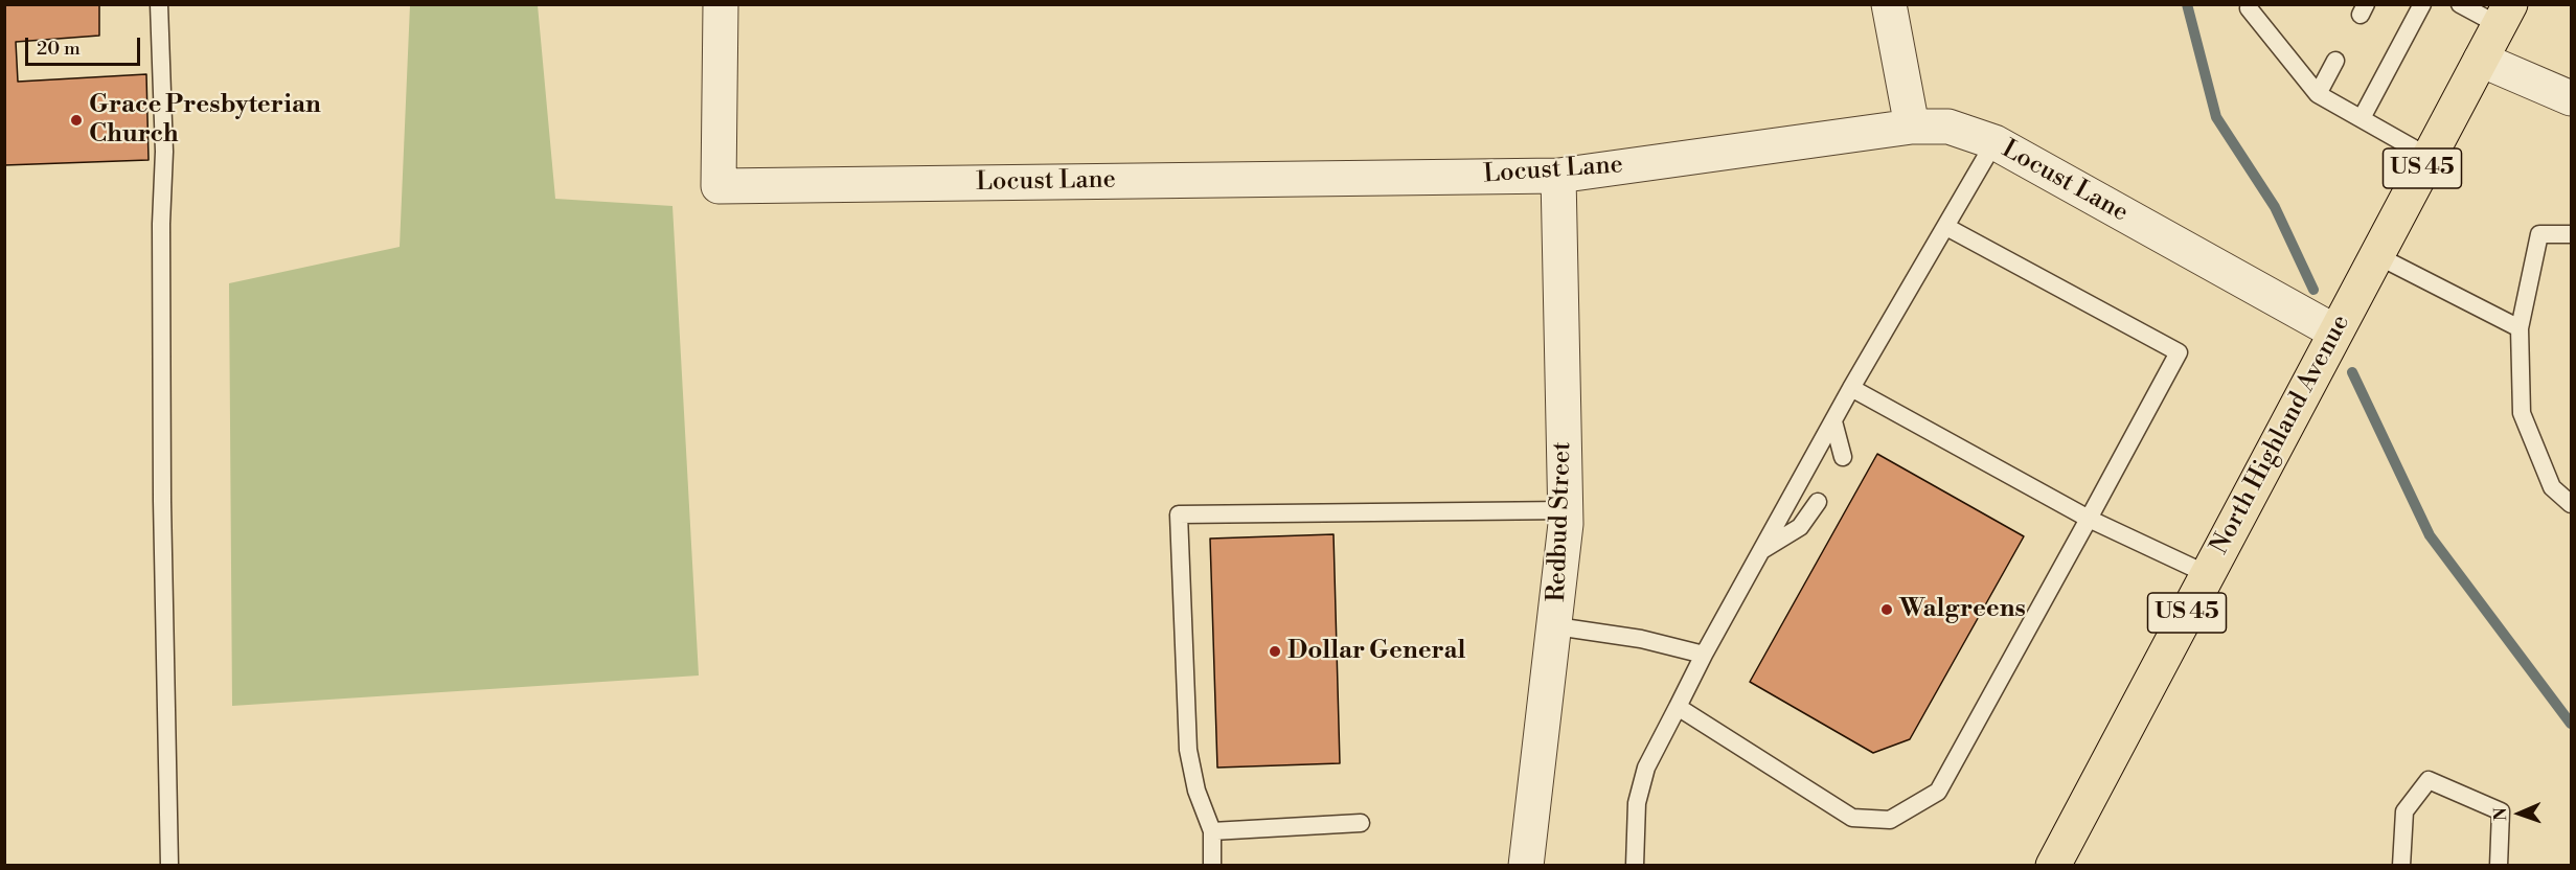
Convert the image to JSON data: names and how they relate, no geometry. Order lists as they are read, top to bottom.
{
  "streets": {
    "main road": ["US 45", "North Highland Avenue"],
    "street": ["Locust Lane", "Redbud Street"]
  },
  "crossings": [
    ["Locust Lane", "North Highland Avenue"],
    ["Locust Lane", "Redbud Street"]
  ],
  "places": ["Grace Presbyterian Church", "Walgreens", "Dollar General"],
  "scale_bar": "20 m",
  "north": "left"
}
